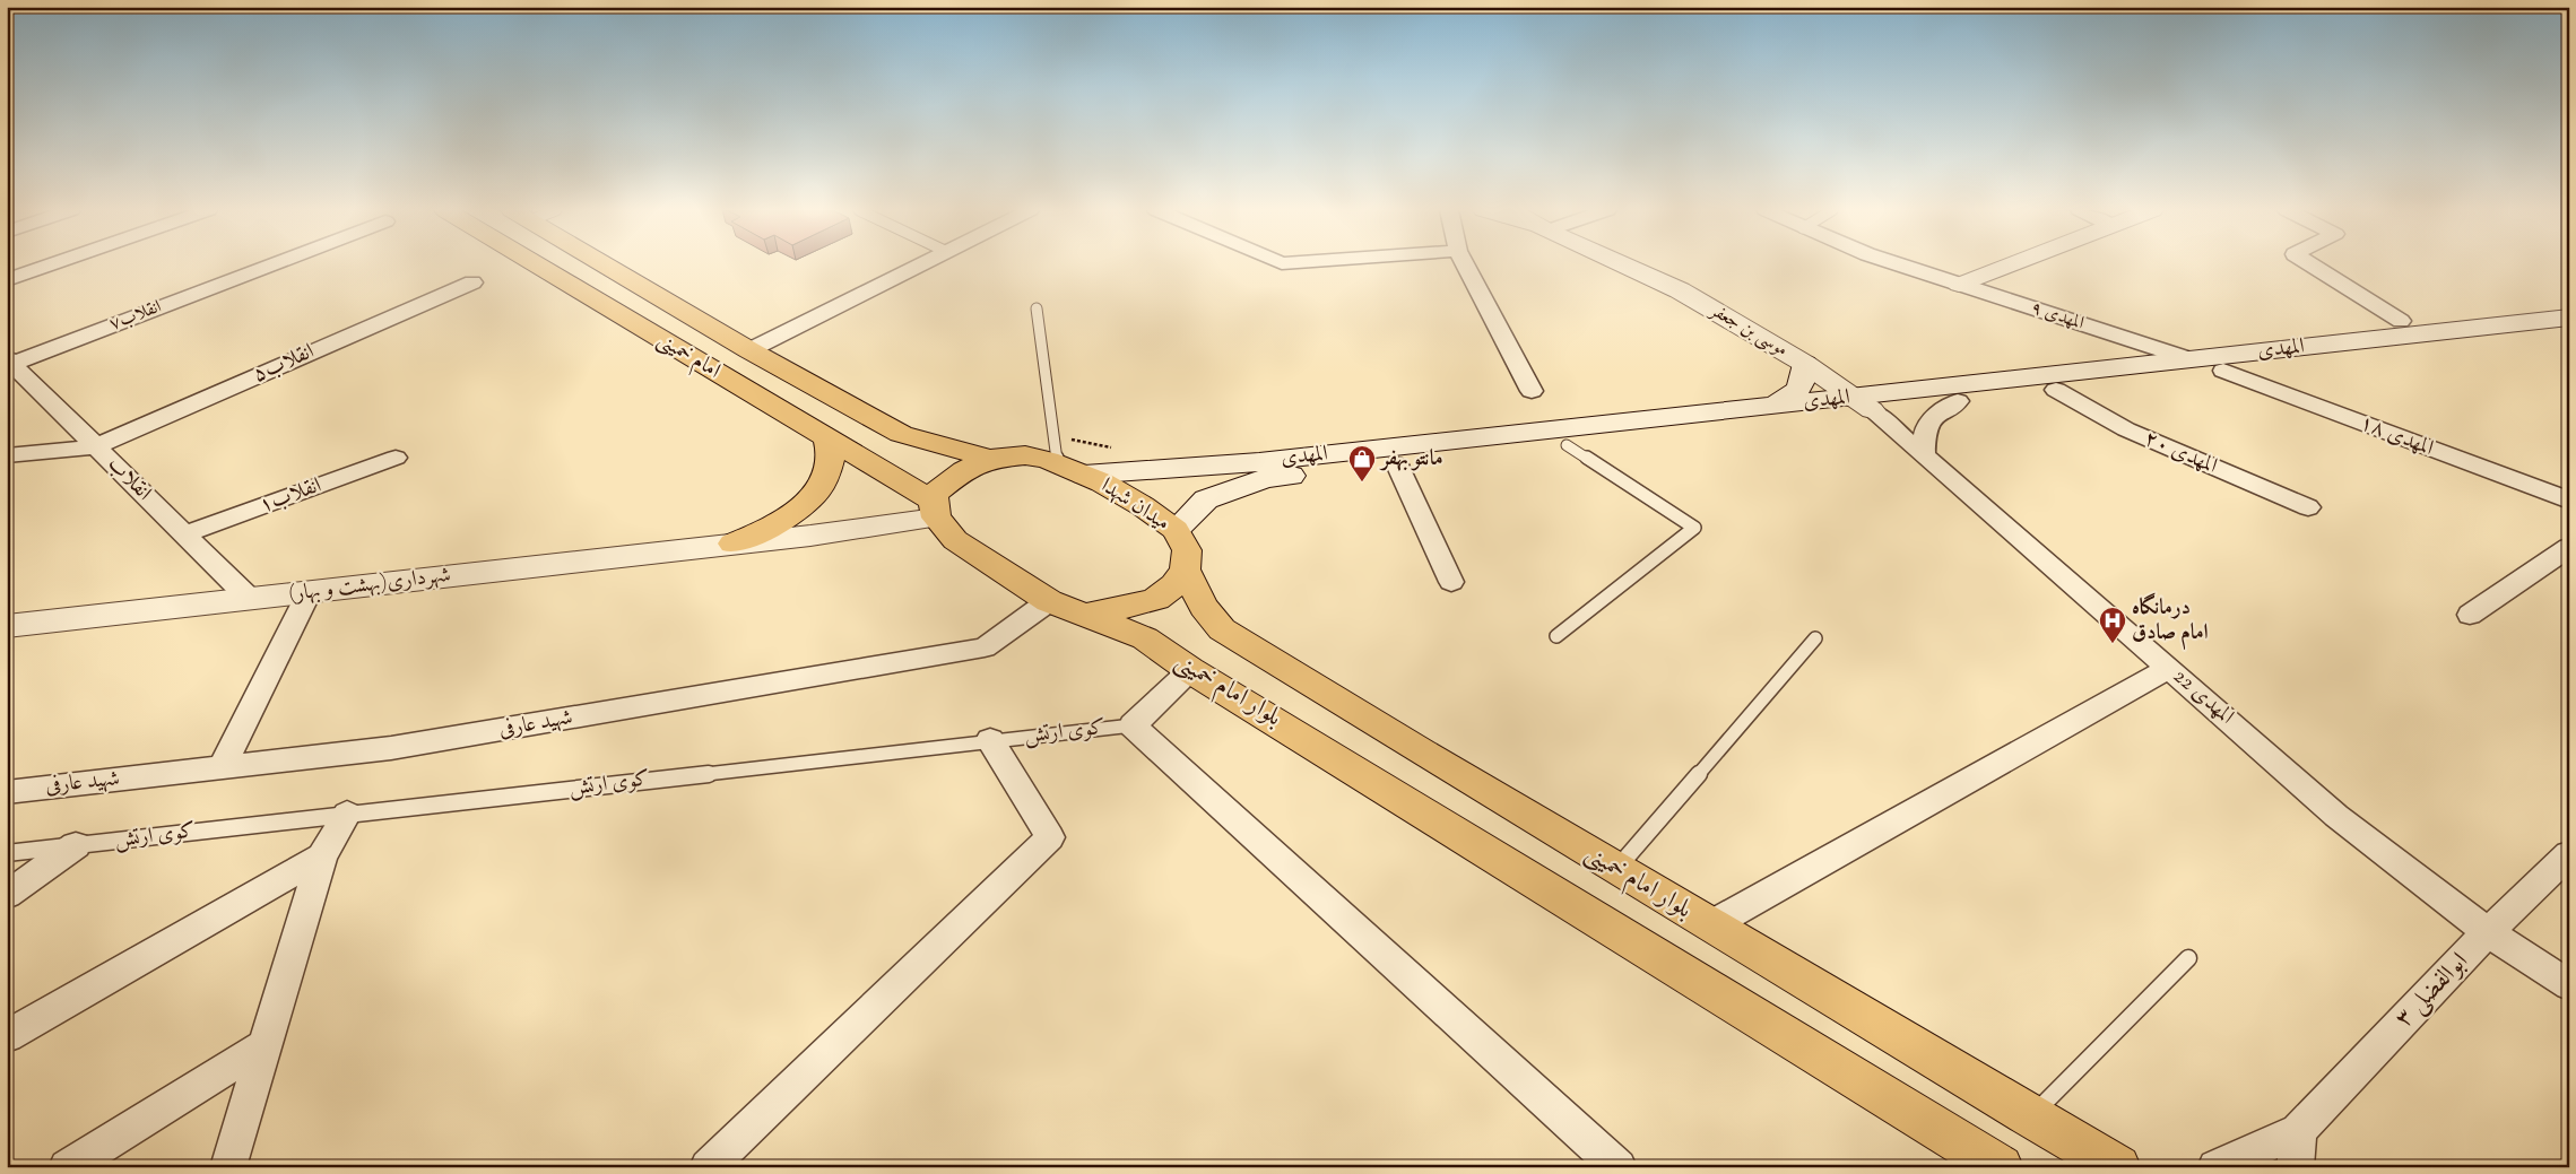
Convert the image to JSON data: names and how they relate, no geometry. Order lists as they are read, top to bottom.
{
  "streets": {
    "main road": [
      "موسی بن جعفر",
      "المهدی",
      "امام خمینی",
      "میدان شهدا",
      "شهرداری(بهشت و بهار)",
      "بلوار امام خمینی"
    ],
    "street": [
      "انقلاب۷",
      "المهدی ۹",
      "انقلاب۵",
      "المهدی ۱۸",
      "المهدی ۲۰",
      "انقلاب",
      "انقلاب۱",
      "المهدی 22",
      "شهید عارفی",
      "کوی ارتش",
      "ابوالفضلی ۳"
    ]
  },
  "crossings": [
    ["انقلاب۷", "انقلاب"],
    ["المهدی ۹", "المهدی"],
    ["موسی بن جعفر", "المهدی"],
    ["موسی بن جعفر", "المهدی 22"],
    ["المهدی", "المهدی ۱۸"],
    ["المهدی", "المهدی ۲۰"],
    ["المهدی", "میدان شهدا"],
    ["المهدی", "المهدی 22"],
    ["امام خمینی", "میدان شهدا"],
    ["امام خمینی", "شهرداری(بهشت و بهار)"],
    ["انقلاب۵", "انقلاب"],
    ["انقلاب", "انقلاب۱"],
    ["انقلاب", "شهرداری(بهشت و بهار)"],
    ["میدان شهدا", "شهرداری(بهشت و بهار)"],
    ["میدان شهدا", "بلوار امام خمینی"],
    ["بلوار امام خمینی", "کوی ارتش"],
    ["المهدی 22", "ابوالفضلی ۳"]
  ],
  "places": {
    "shop": ["مانتو بهفر"],
    "hospital": ["درمانگاه امام صادق"]
  }
}
